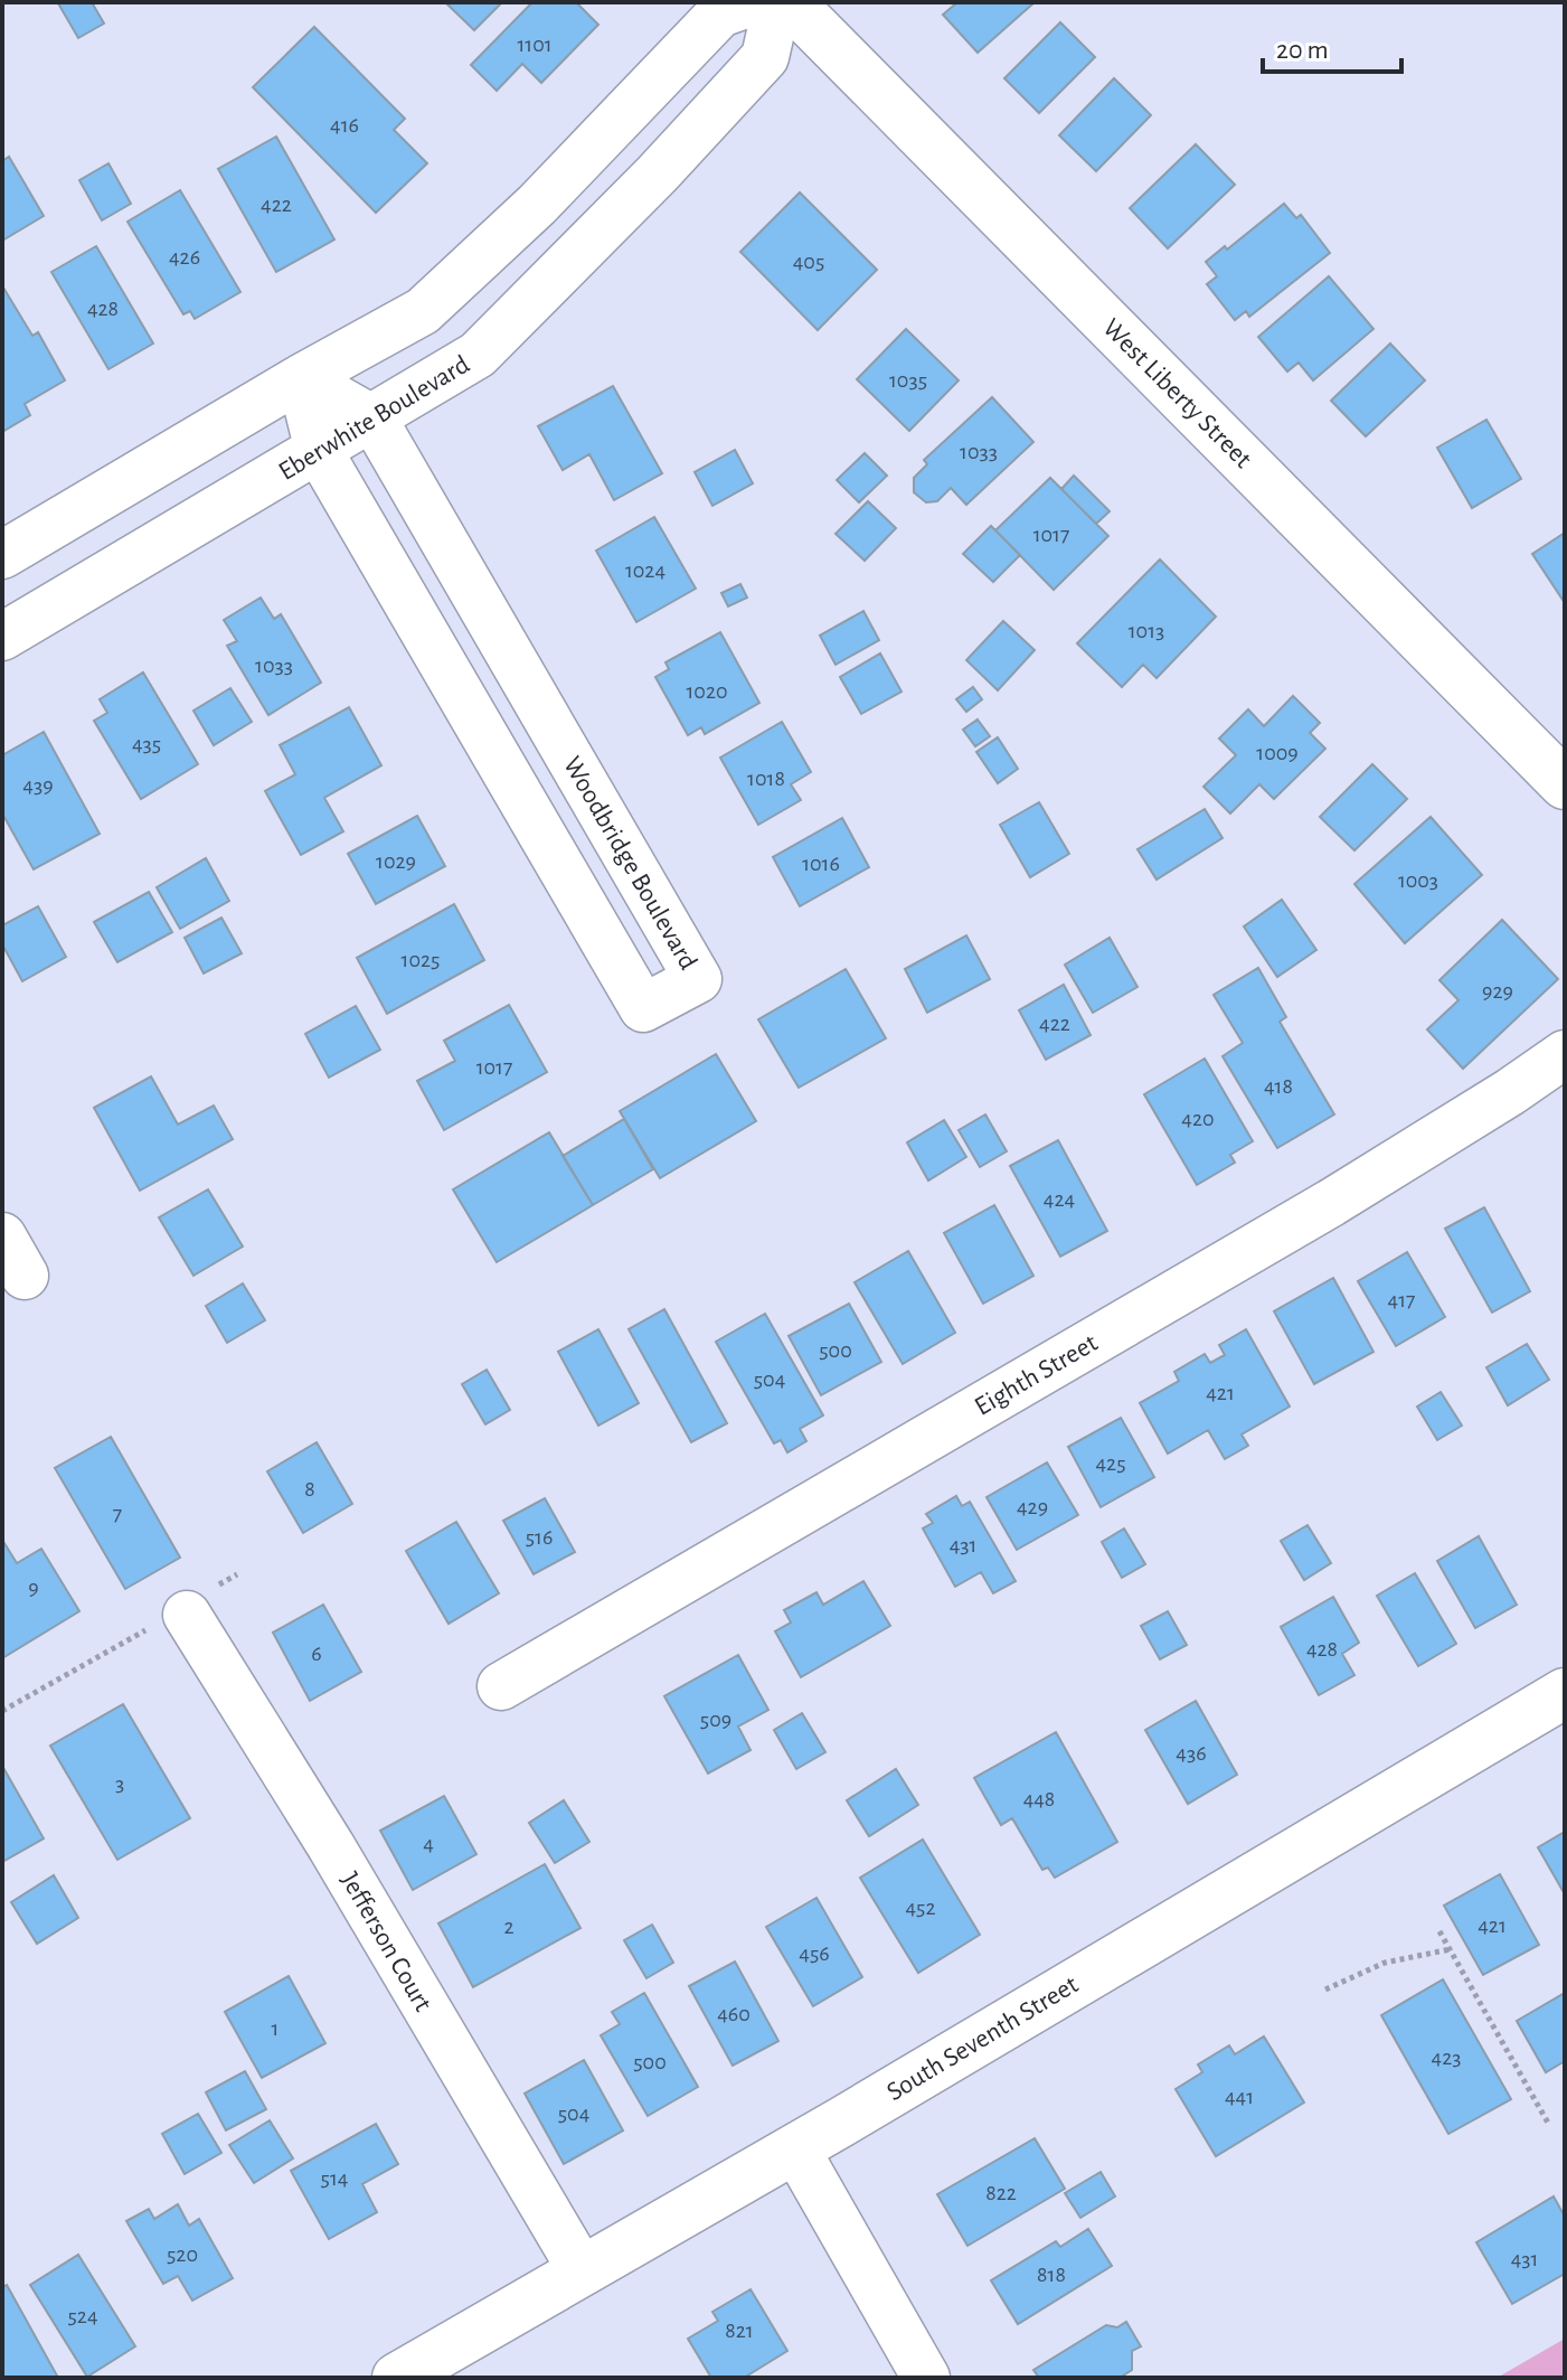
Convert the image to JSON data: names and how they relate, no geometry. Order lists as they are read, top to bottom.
{
  "streets": {
    "street": [
      "West Liberty Street",
      "Eberwhite Boulevard",
      "Woodbridge Boulevard",
      "Eighth Street",
      "Jefferson Court",
      "South Seventh Street"
    ]
  },
  "crossings": [
    ["Eberwhite Boulevard", "Woodbridge Boulevard"],
    ["Jefferson Court", "South Seventh Street"]
  ],
  "house_numbers": [
    "1101",
    "416",
    "422",
    "426",
    "405",
    "428",
    "1035",
    "1033",
    "1017",
    "1024",
    "1013",
    "1033",
    "1020",
    "435",
    "1009",
    "1018",
    "439",
    "1029",
    "1016",
    "1003",
    "1025",
    "929",
    "422",
    "1017",
    "418",
    "420",
    "424",
    "417",
    "500",
    "504",
    "421",
    "425",
    "8",
    "429",
    "7",
    "516",
    "431",
    "9",
    "428",
    "6",
    "509",
    "436",
    "3",
    "448",
    "4",
    "452",
    "421",
    "2",
    "456",
    "460",
    "1",
    "423",
    "500",
    "441",
    "504",
    "514",
    "822",
    "520",
    "431",
    "818",
    "524",
    "821"
  ],
  "scale_bar": "20 m"
}
